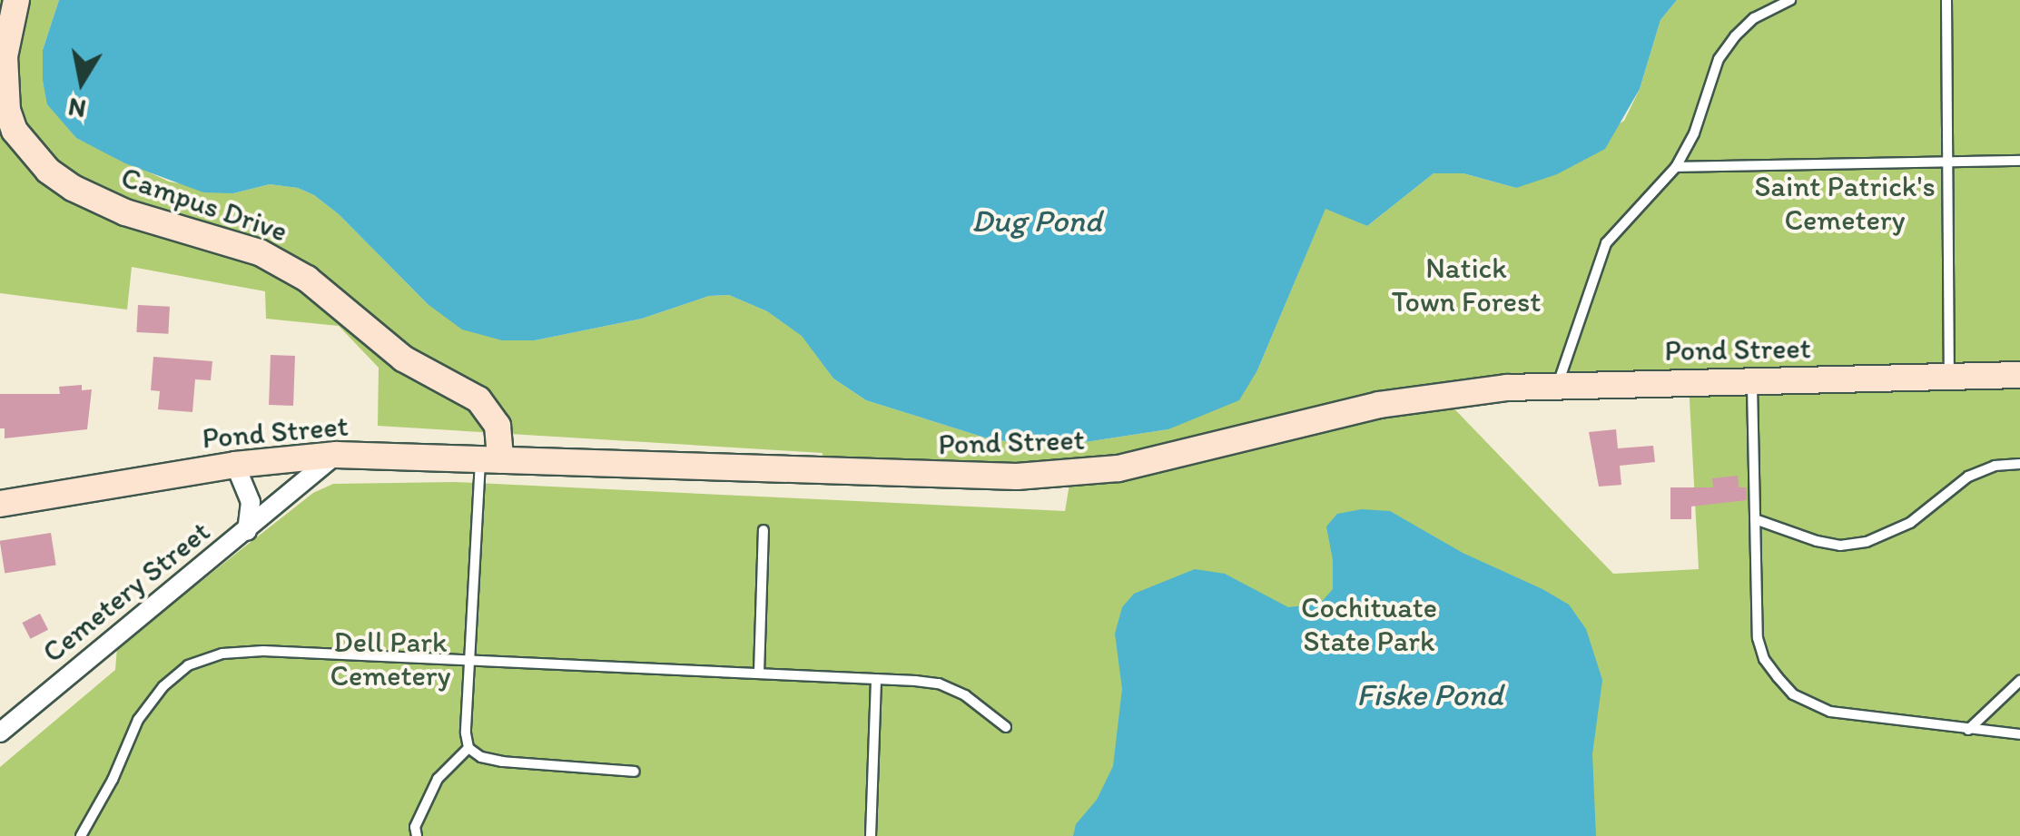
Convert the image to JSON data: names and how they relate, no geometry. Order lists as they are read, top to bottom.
{
  "streets": {
    "street": ["Campus Drive", "Pond Street", "Cemetery Street"]
  },
  "crossings": [
    ["Campus Drive", "Pond Street"],
    ["Pond Street", "Cemetery Street"]
  ],
  "water": ["Dug Pond", "Fiske Pond"],
  "parks": [
    "Saint Patrick's Cemetery",
    "Natick Town Forest",
    "Cochituate State Park",
    "Dell Park Cemetery"
  ],
  "north": "bottom"
}
